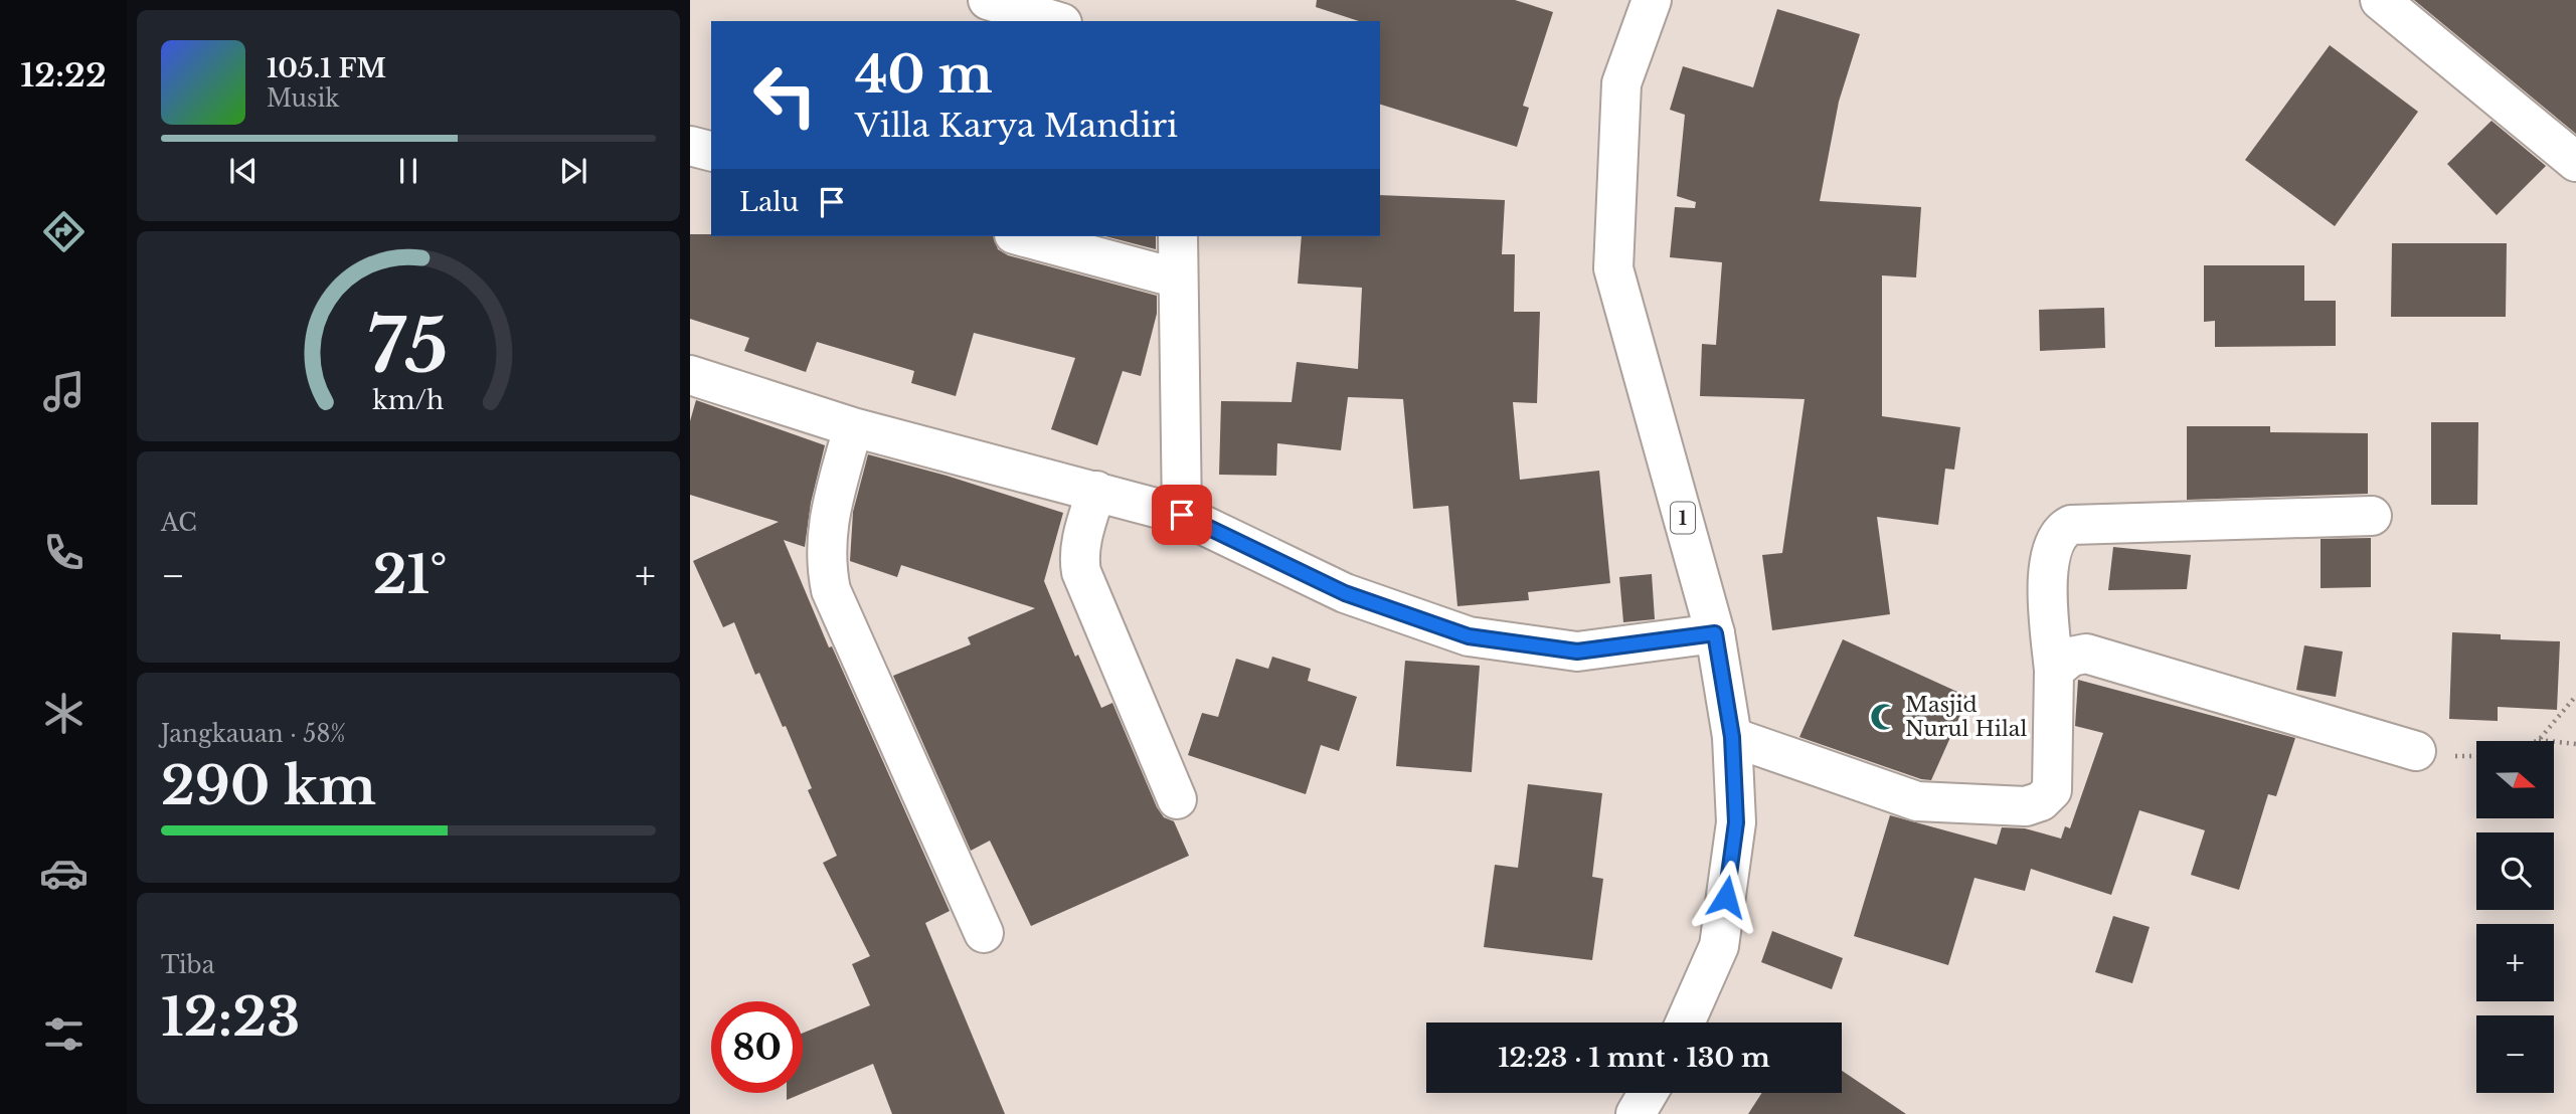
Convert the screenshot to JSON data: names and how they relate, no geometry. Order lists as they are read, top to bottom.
{
  "streets": {
    "main road": ["1"]
  },
  "places": {
    "mosque": ["Masjid Nurul Hilal"]
  },
  "north": "right",
  "page": {
    "tabs": "12:22",
    "turn": ["40 m", "Villa Karya Mandiri"],
    "song": ["105.1 FM", "Musik"],
    "then": "Lalu",
    "tile": [
      "AC",
      ["Jangkauan · 58%", "290 km"],
      ["Tiba", "12:23"]
    ],
    "heat": ["−", "21°", "+"],
    "map_buttons": ["+", "−"],
    "limit": "80",
    "trip": "12:23 · 1 mnt · 130 m",
    "gauge": ["75", "km/h"]
  }
}
